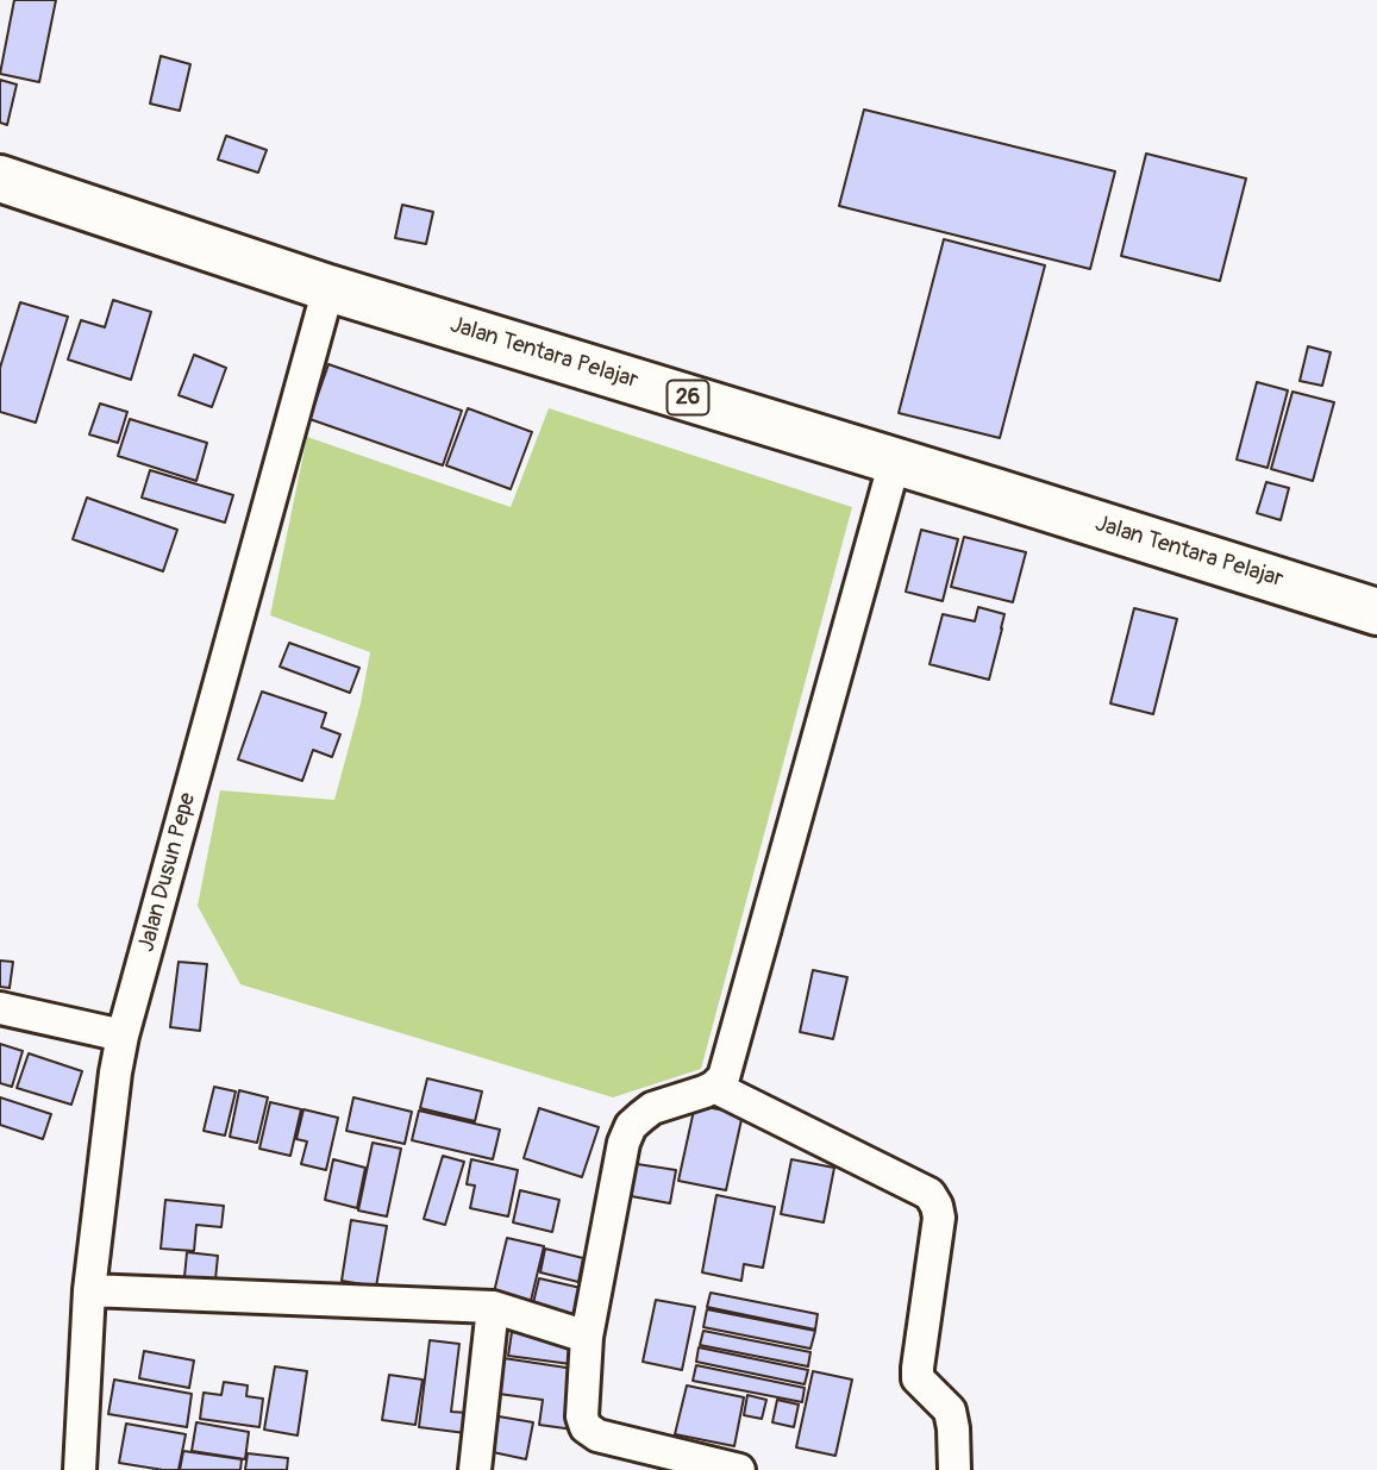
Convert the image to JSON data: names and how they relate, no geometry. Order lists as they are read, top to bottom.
{
  "streets": {
    "main road": ["Jalan Tentara Pelajar", "26"],
    "street": ["Jalan Dusun Pepe"]
  },
  "crossings": [
    ["Jalan Tentara Pelajar", "Jalan Dusun Pepe"]
  ]
}
